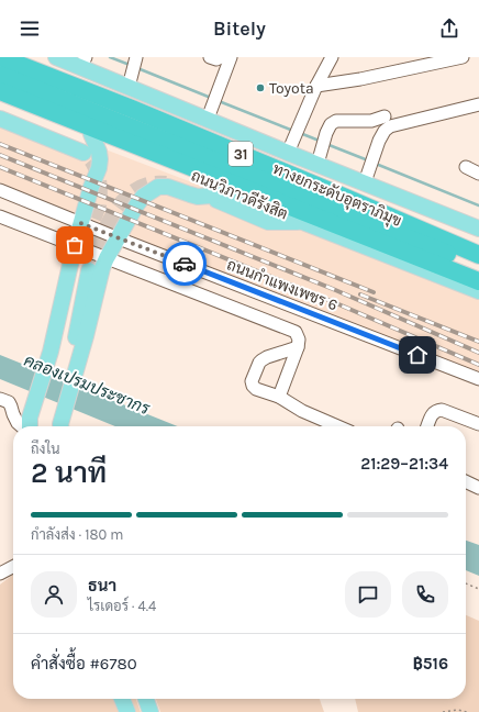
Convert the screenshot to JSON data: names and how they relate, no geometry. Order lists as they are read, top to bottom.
{
  "streets": {
    "highway": ["31", "ถนนวิภาวดีรังสิต", "ทางยกระดับอุตราภิมุข"],
    "street": ["ถนนกำแพงเพชร 6"]
  },
  "water": ["คลองเปรมประชากร"],
  "places": ["Toyota"],
  "page": {
    "header": "Bitely",
    "heading": ["2 นาที", "ถึงใน", "21:29–21:34"],
    "panel": [
      "ธนา",
      "ไรเดอร์ · 4.4",
      "คำสั่งซื้อ #6780",
      "฿516"
    ],
    "bar": "กำลังส่ง · 180 m"
  }
}
